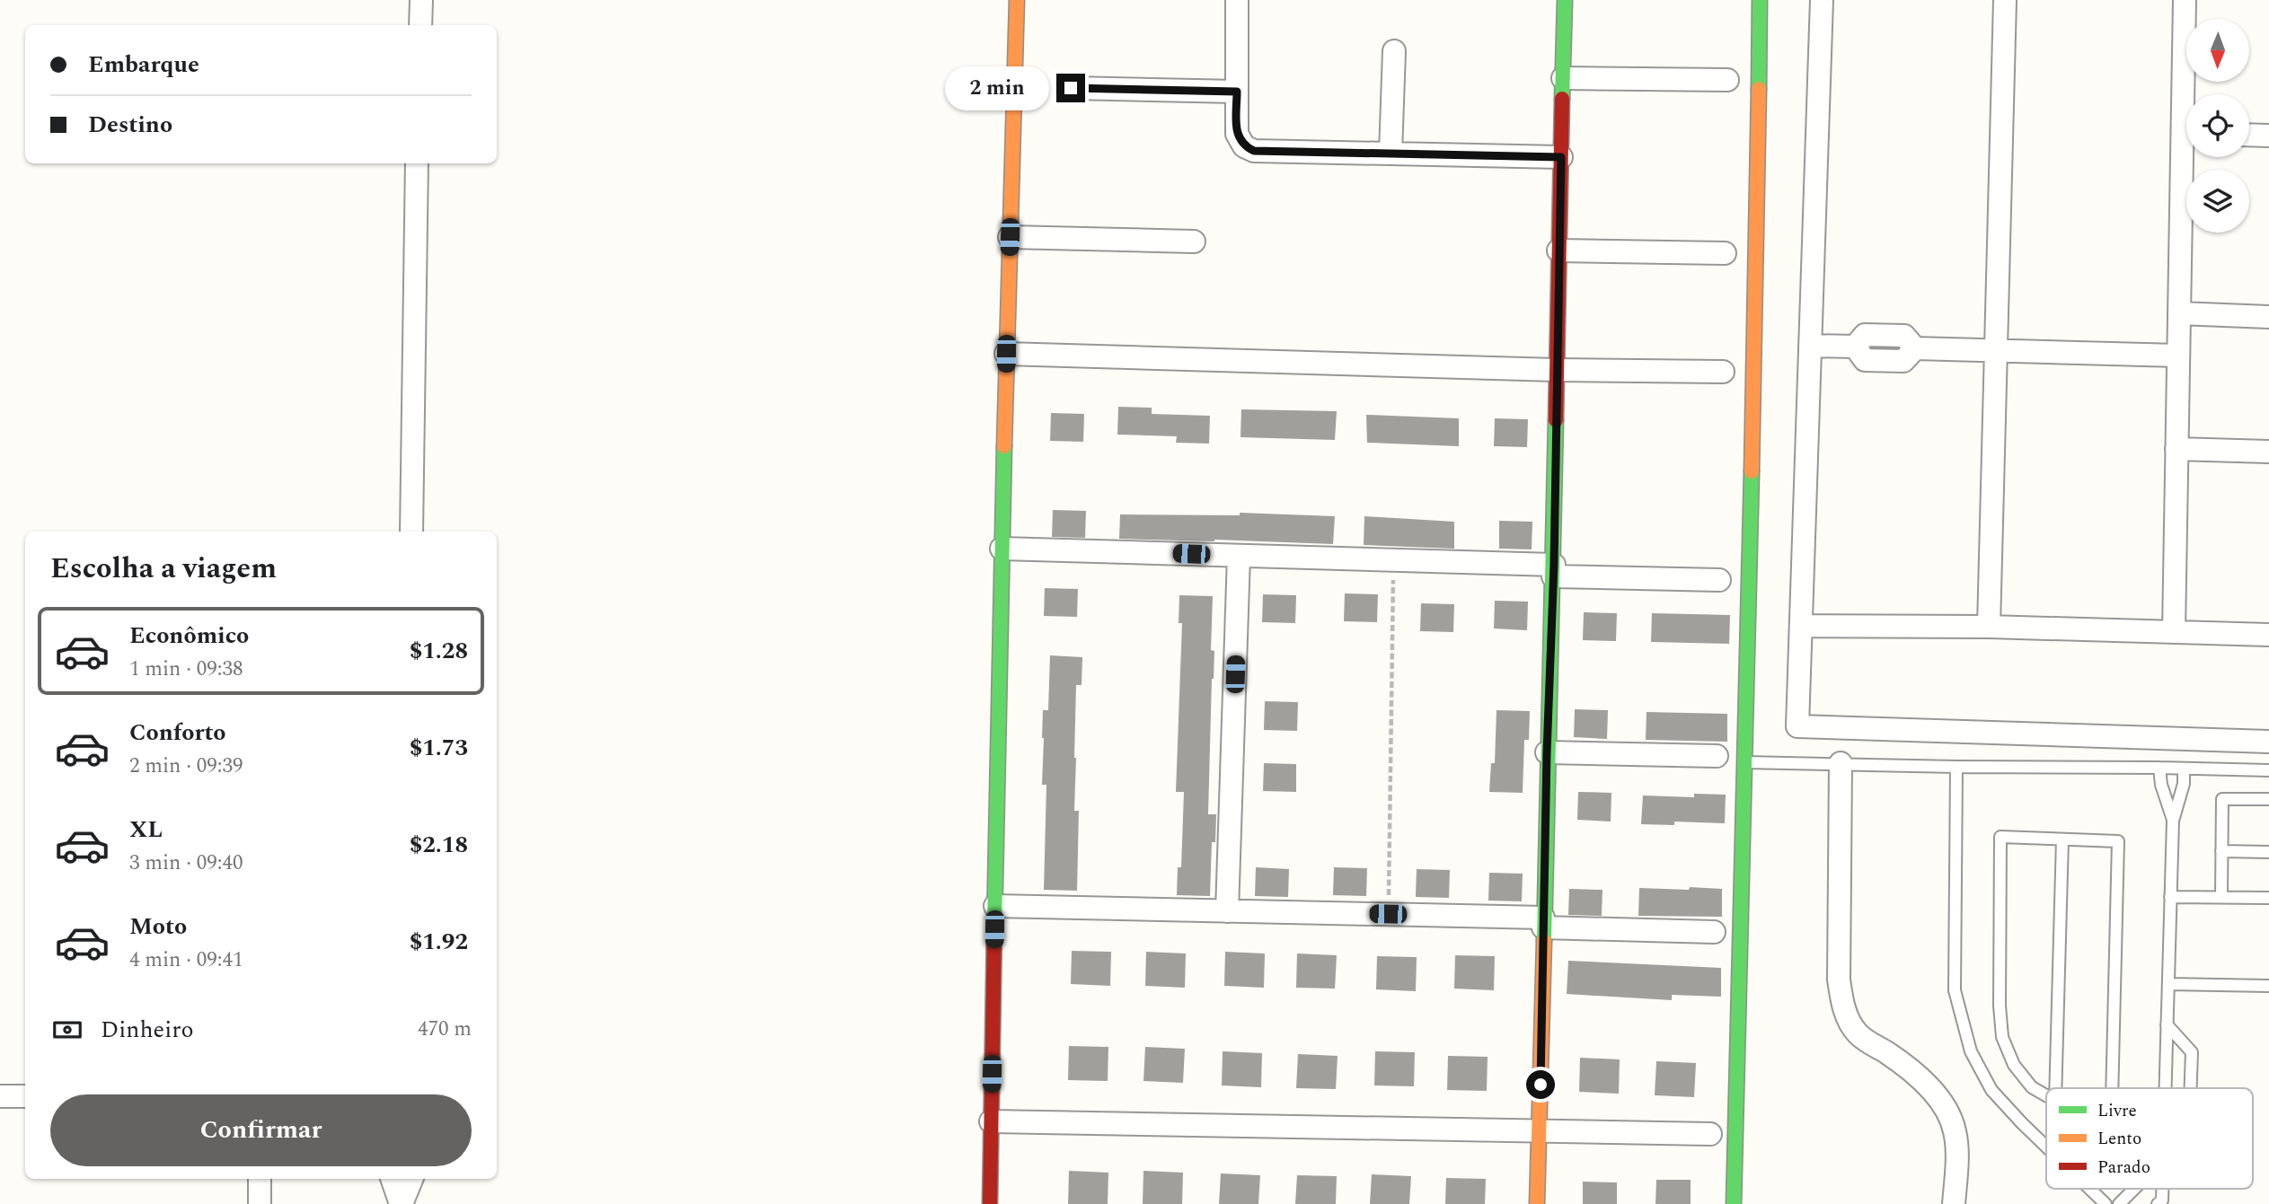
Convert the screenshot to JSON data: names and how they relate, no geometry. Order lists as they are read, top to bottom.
{
  "legend": ["Livre", "Lento", "Parado"],
  "north": "bottom",
  "page": {
    "banner": ["Embarque", "Destino"],
    "bubble": "2 min",
    "heading": "Escolha a viagem",
    "list": [
      {
        "name": "Econômico",
        "note": "1 min · 09:38",
        "value": "$1.28"
      },
      {
        "name": "Conforto",
        "note": "2 min · 09:39",
        "value": "$1.73"
      },
      {
        "name": "XL",
        "note": "3 min · 09:40",
        "value": "$2.18"
      },
      {
        "name": "Moto",
        "note": "4 min · 09:41",
        "value": "$1.92"
      }
    ],
    "pay": ["Dinheiro", "470 m"],
    "buttons": "Confirmar"
  }
}
